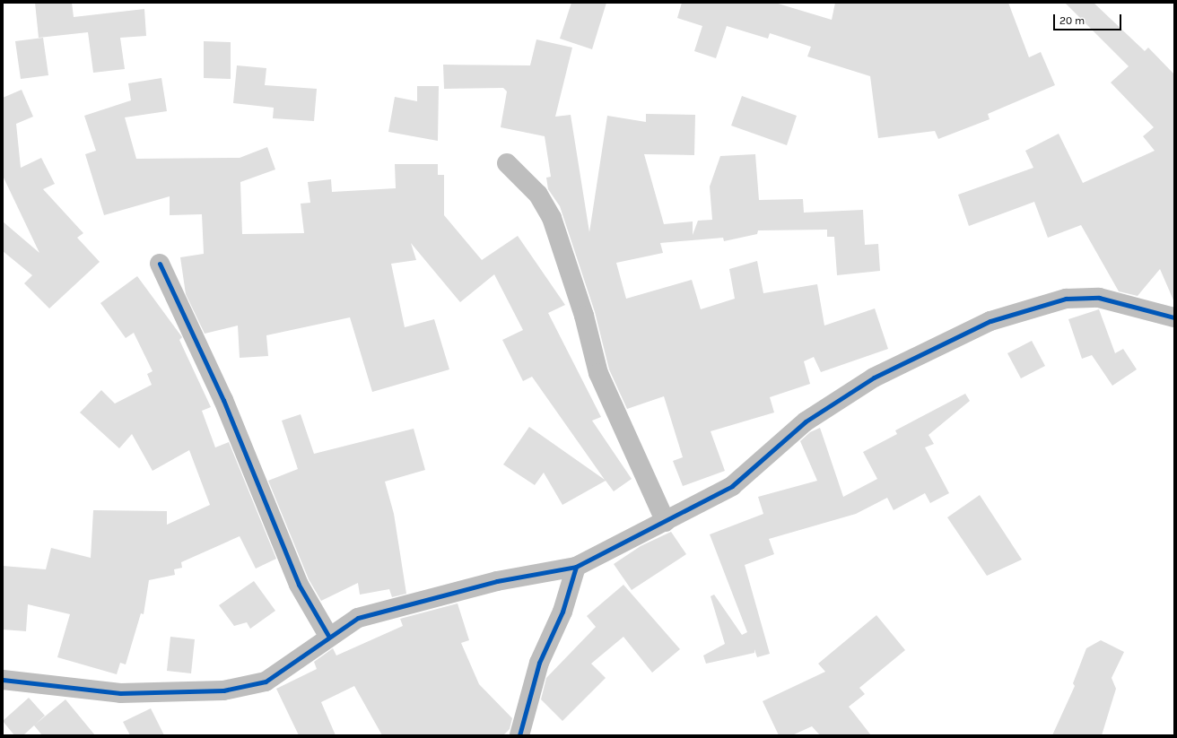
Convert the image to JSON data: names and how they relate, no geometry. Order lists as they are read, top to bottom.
{
  "scale_bar": "20 m"
}
